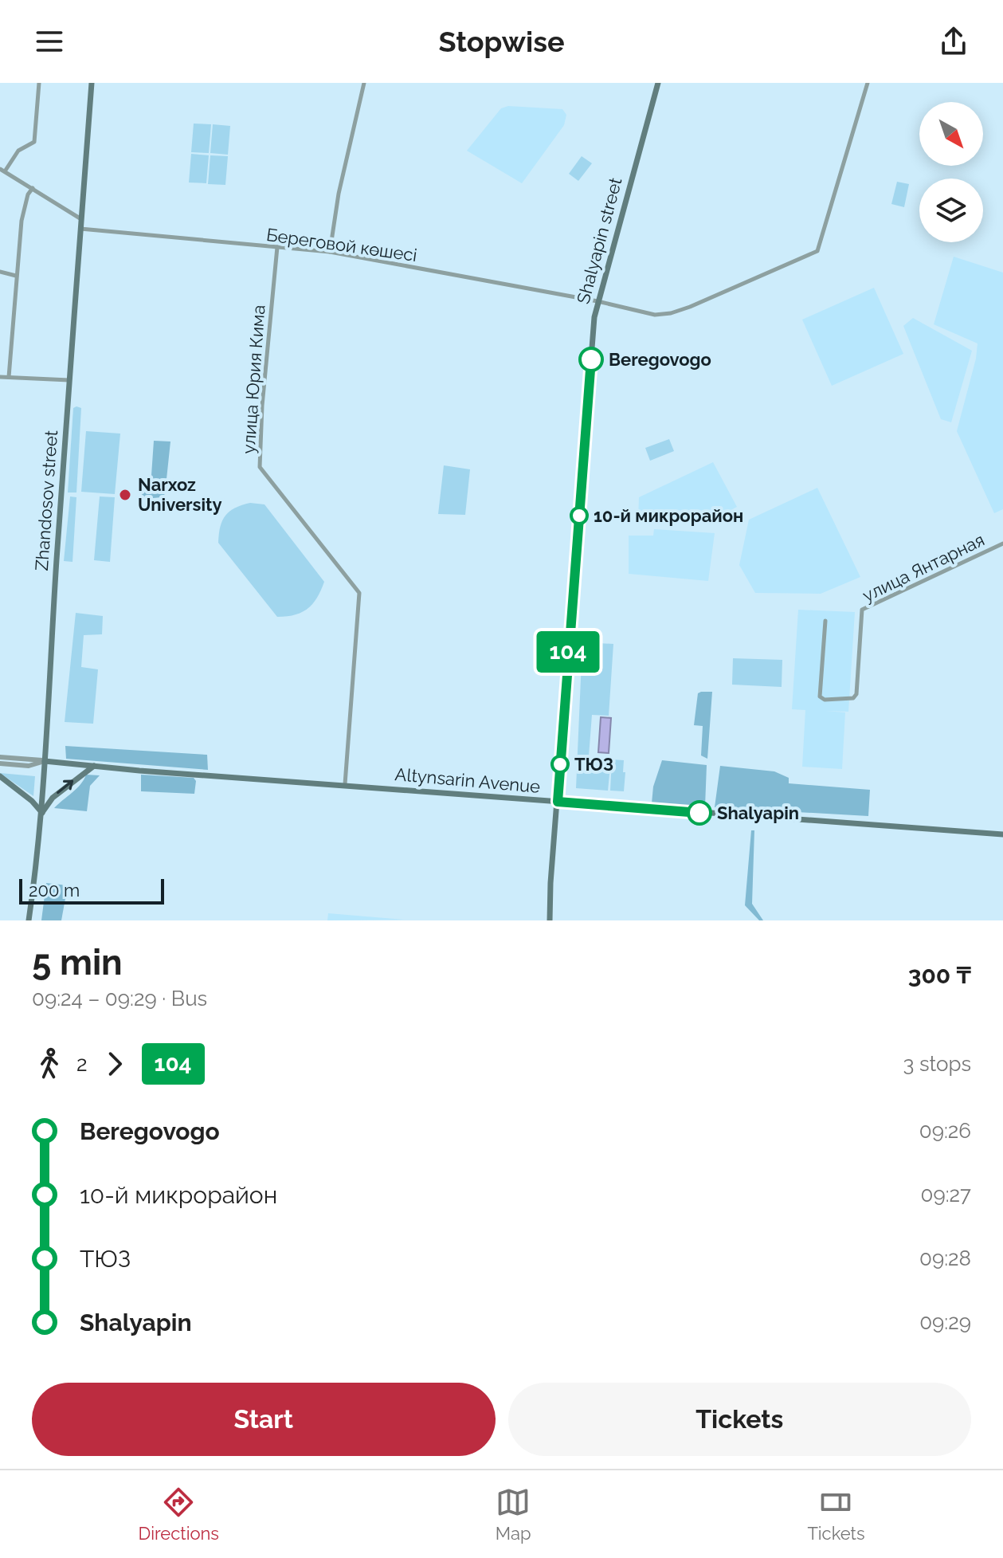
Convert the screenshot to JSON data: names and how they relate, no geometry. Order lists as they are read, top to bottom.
{
  "streets": {
    "main road": ["Shalyapin street", "Zhandosov street", "Altynsarin Avenue"],
    "street": ["Береговой көшесі", "улица Юрия Кима", "улица Янтарная"]
  },
  "crossings": [
    ["Shalyapin street", "Береговой көшесі"],
    ["Shalyapin street", "Altynsarin Avenue"],
    ["Береговой көшесі", "улица Юрия Кима"],
    ["Береговой көшесі", "Zhandosov street"],
    ["улица Юрия Кима", "Altynsarin Avenue"],
    ["Zhandosov street", "Altynsarin Avenue"]
  ],
  "places": [
    "Beregovogo",
    "Narxoz University",
    "10-й микрорайон",
    "ТЮЗ",
    "Shalyapin"
  ],
  "lines": ["bus line 104"],
  "scale_bar": "200 m",
  "north": "bottom right",
  "page": {
    "header": "Stopwise",
    "on_map": "104",
    "scale": "200 m",
    "heading": ["5 min", "09:24 – 09:29 · Bus", "300 ₸"],
    "legs": ["2", "104", "3 stops"],
    "list": [
      {
        "name": "Beregovogo",
        "value": "09:26"
      },
      {
        "name": "10-й микрорайон",
        "value": "09:27"
      },
      {
        "name": "ТЮЗ",
        "value": "09:28"
      },
      {
        "name": "Shalyapin",
        "value": "09:29"
      }
    ],
    "buttons": ["Start", "Tickets"],
    "tabs": ["Directions", "Map", "Tickets"]
  }
}
